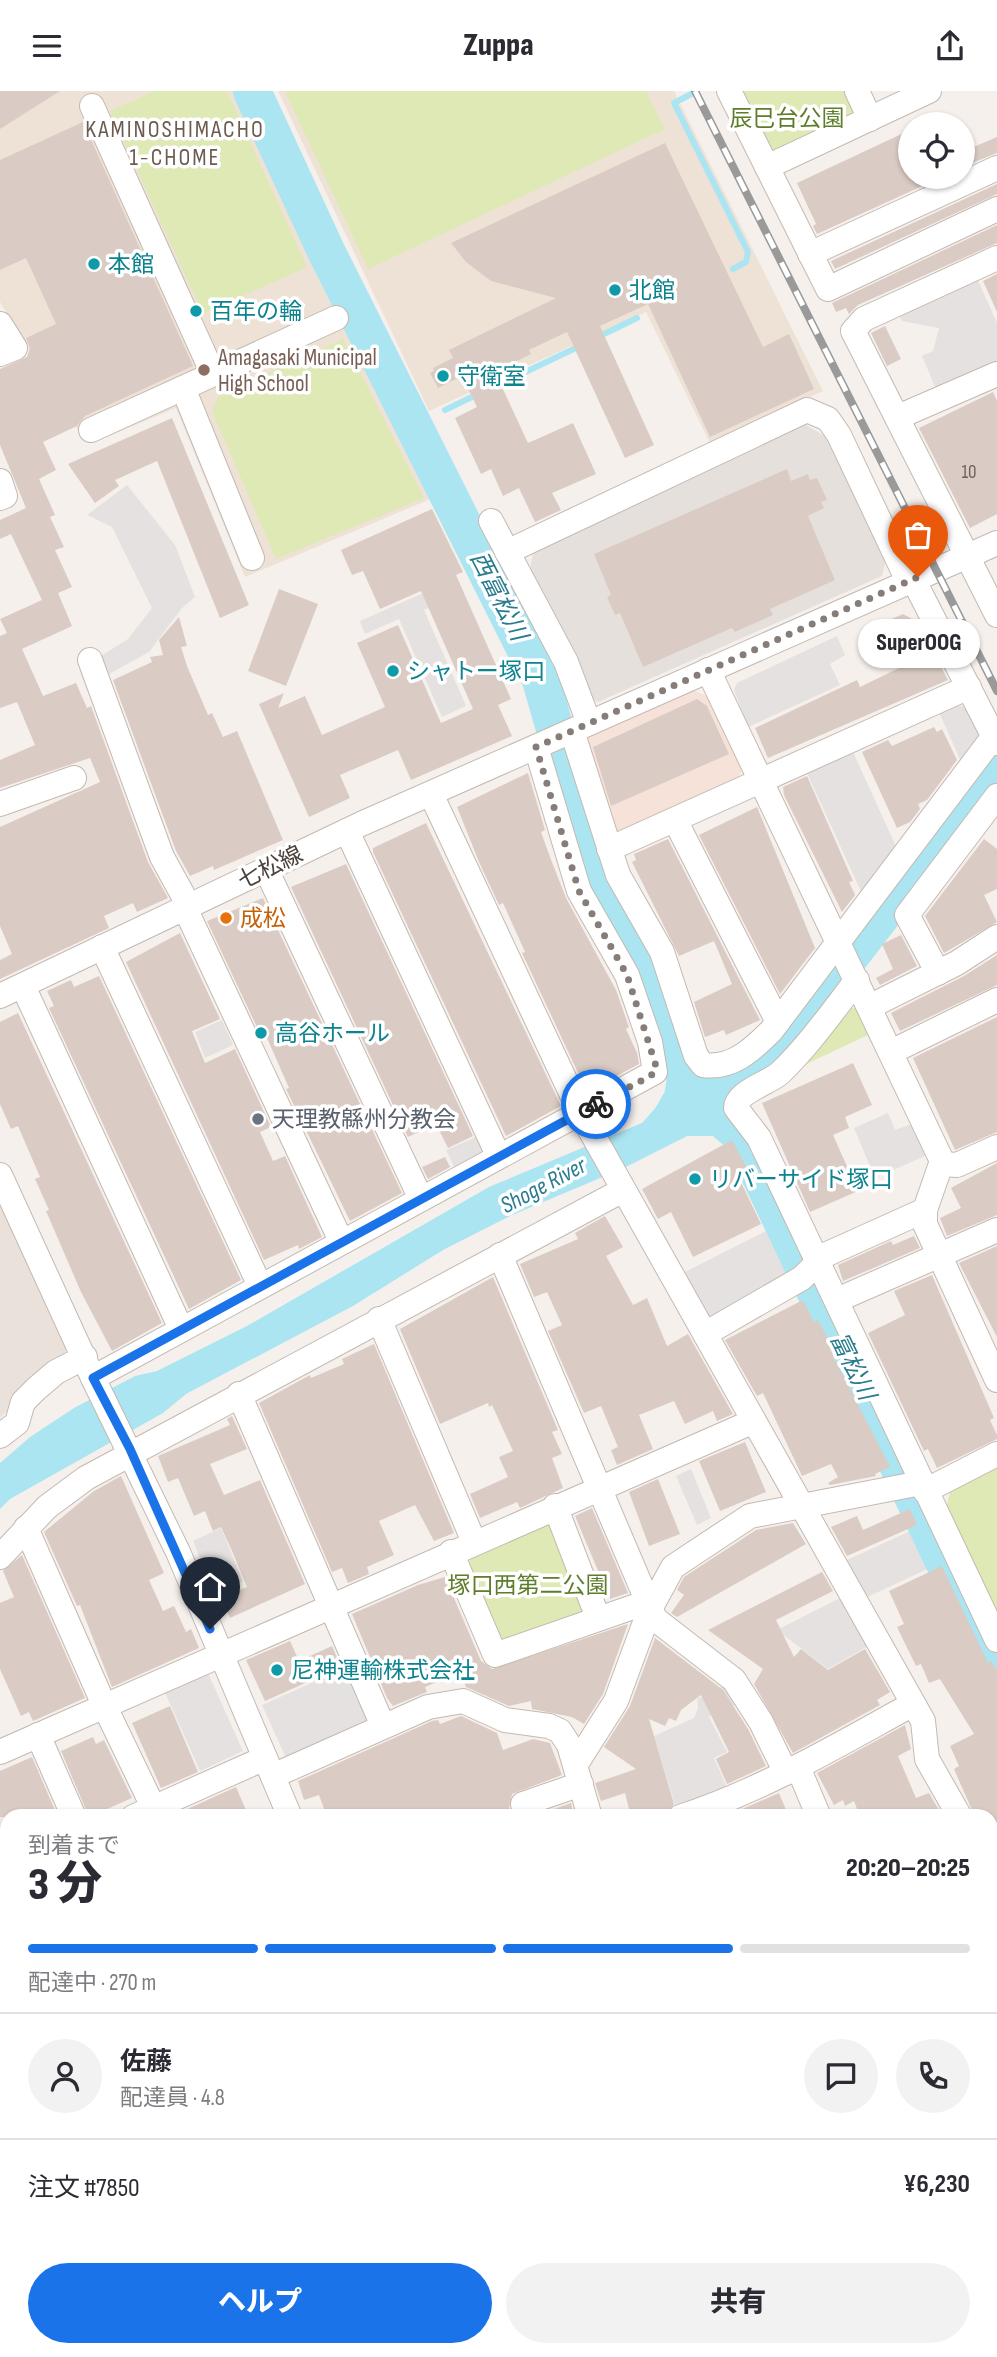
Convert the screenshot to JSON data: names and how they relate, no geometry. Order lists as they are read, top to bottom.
{
  "streets": {
    "street": ["七松線"]
  },
  "districts": ["KAMINOSHIMACHO 1-CHOME"],
  "water": ["西富松川", "Shoge River", "富松川"],
  "parks": ["辰巳台公園", "塚口西第二公園"],
  "places": [
    "本館",
    "北館",
    "百年の輪",
    "Amagasaki Municipal High School",
    "守衛室",
    "SuperOOG",
    "シャトー塚口",
    "成松",
    "高谷ホール",
    "天理教緜州分教会",
    "リバーサイド塚口",
    "尼神運輸株式会社"
  ],
  "house_numbers": ["10"],
  "page": {
    "header": "Zuppa",
    "bubble": "SuperOOG",
    "heading": ["3 分", "到着まで", "20:20–20:25"],
    "panel": [
      "佐藤",
      "配達員 · 4.8",
      "注文 #7850",
      "¥6,230"
    ],
    "bar": "配達中 · 270 m",
    "buttons": ["ヘルプ", "共有"]
  }
}
